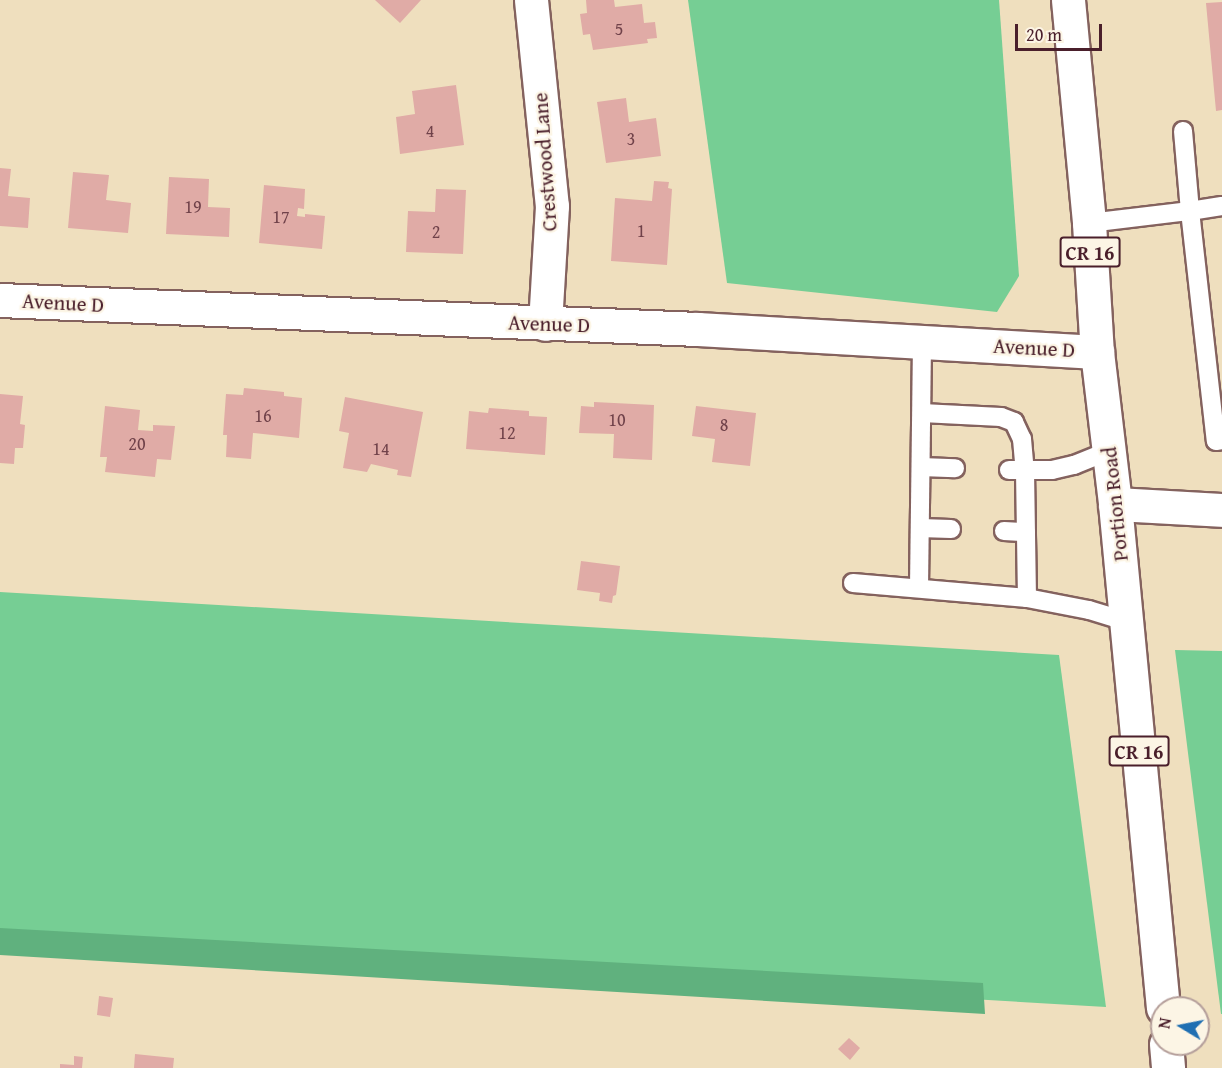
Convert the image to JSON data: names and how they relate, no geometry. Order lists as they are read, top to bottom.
{
  "streets": {
    "street": [
      "Crestwood Lane",
      "CR 16",
      "Avenue D",
      "Portion Road"
    ]
  },
  "crossings": [
    ["Crestwood Lane", "Avenue D"],
    ["Avenue D", "Portion Road"]
  ],
  "house_numbers": [
    "5",
    "4",
    "3",
    "19",
    "17",
    "1",
    "2",
    "16",
    "10",
    "8",
    "12",
    "20",
    "14"
  ],
  "scale_bar": "20 m",
  "north": "left"
}
